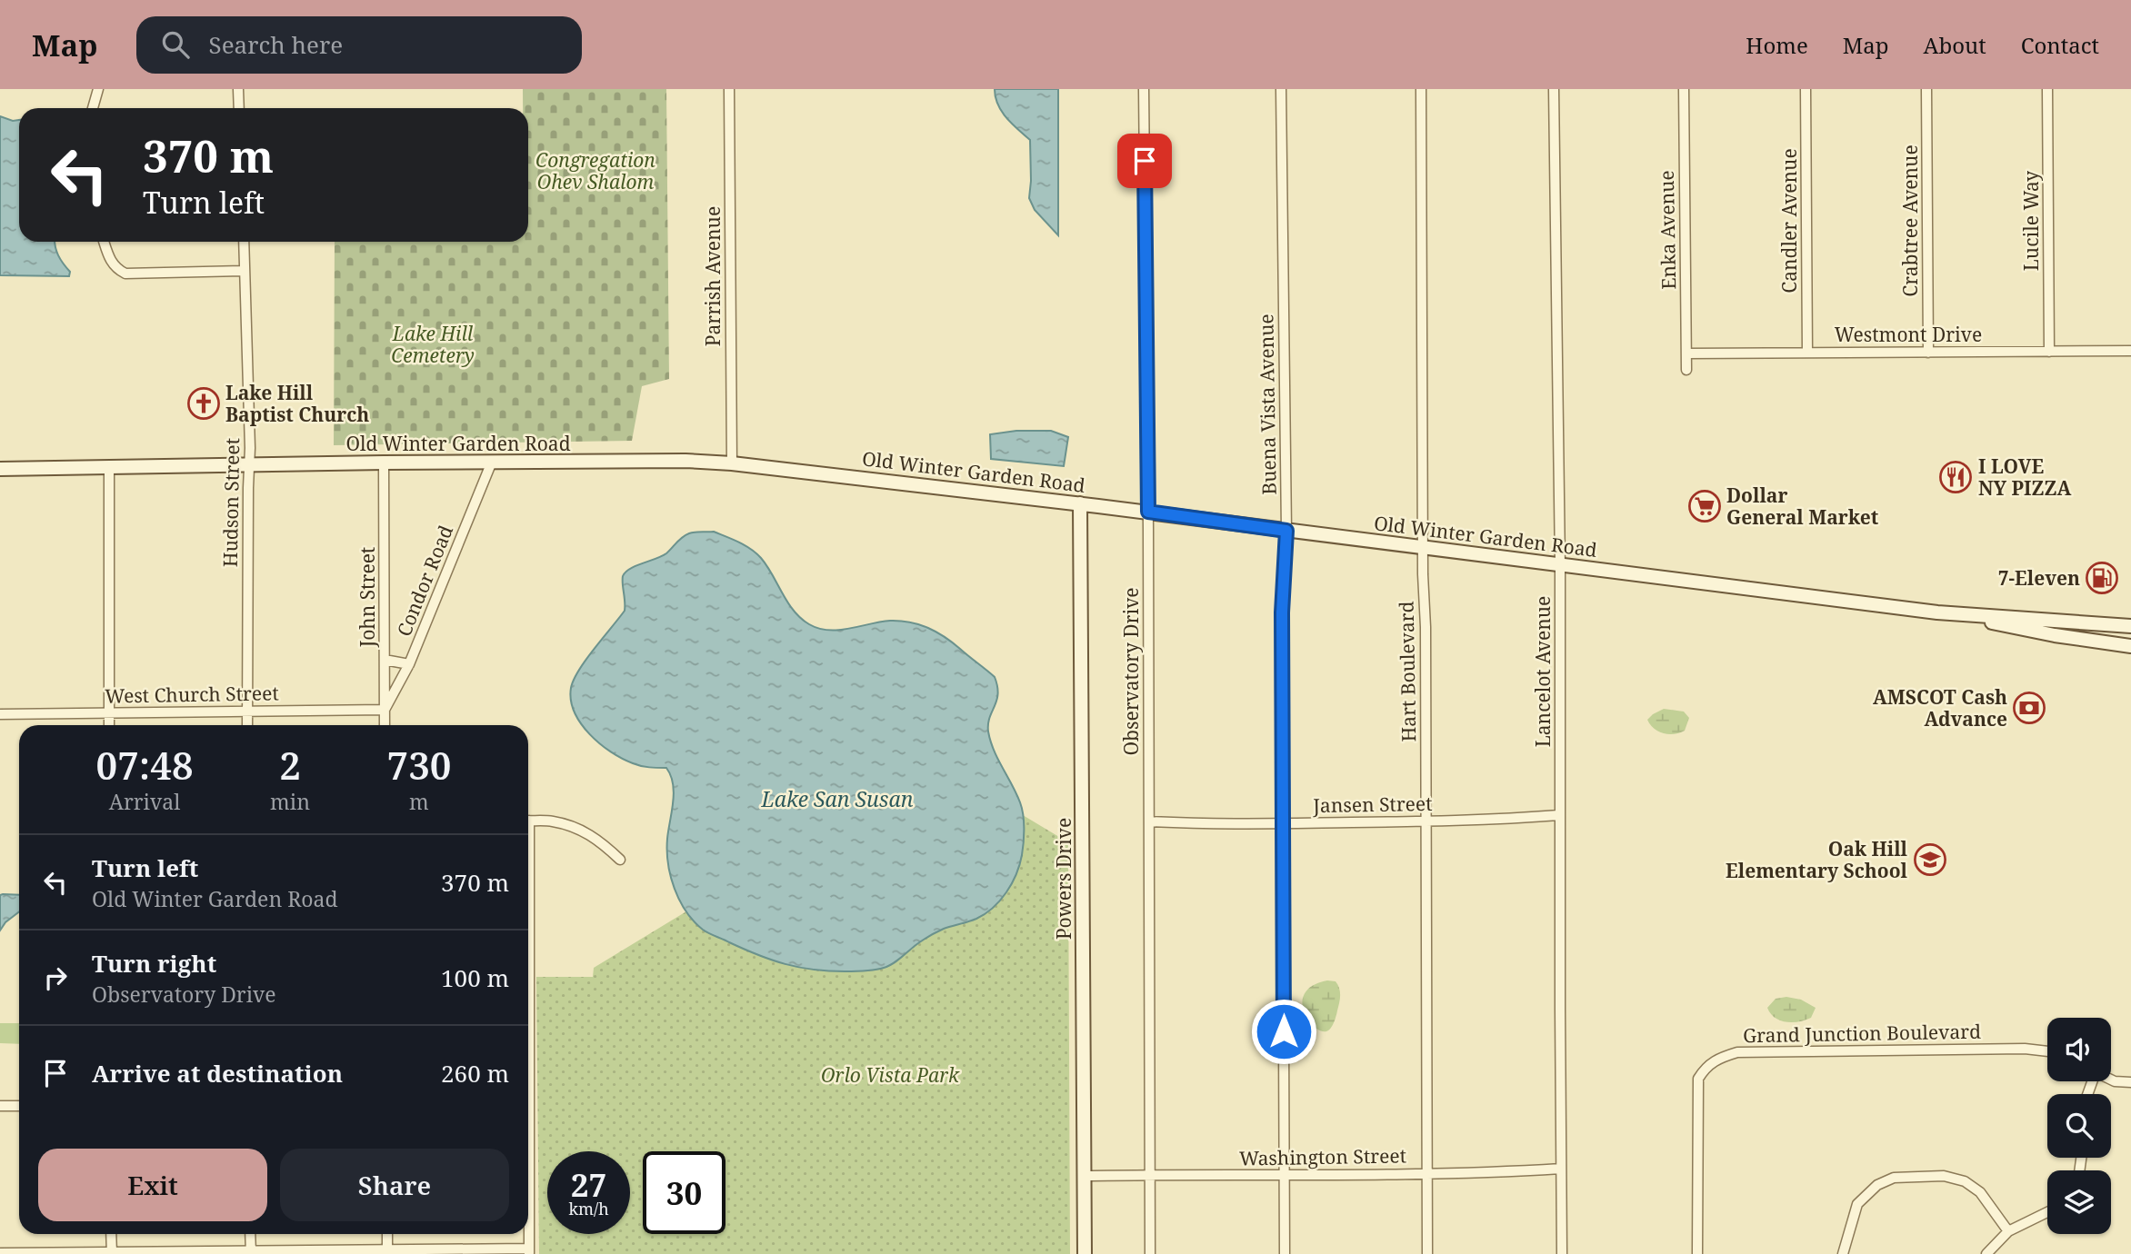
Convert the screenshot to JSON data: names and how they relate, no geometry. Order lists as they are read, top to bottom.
{
  "streets": {
    "main road": ["Old Winter Garden Road", "Powers Drive"],
    "street": [
      "Candler Avenue",
      "Crabtree Avenue",
      "Lucile Way",
      "Enka Avenue",
      "Parrish Avenue",
      "Westmont Drive",
      "Buena Vista Avenue",
      "Hudson Street",
      "Condor Road",
      "John Street",
      "Observatory Drive",
      "Hart Boulevard",
      "Lancelot Avenue",
      "West Church Street",
      "Jansen Street",
      "Grand Junction Boulevard",
      "Washington Street"
    ]
  },
  "crossings": [
    ["Candler Avenue", "Westmont Drive"],
    ["Crabtree Avenue", "Westmont Drive"],
    ["Lucile Way", "Westmont Drive"],
    ["Enka Avenue", "Westmont Drive"],
    ["Parrish Avenue", "Old Winter Garden Road"],
    ["Buena Vista Avenue", "Old Winter Garden Road"],
    ["Buena Vista Avenue", "Jansen Street"],
    ["Buena Vista Avenue", "Washington Street"],
    ["Old Winter Garden Road", "Hudson Street"],
    ["Old Winter Garden Road", "Condor Road"],
    ["Old Winter Garden Road", "John Street"],
    ["Old Winter Garden Road", "Observatory Drive"],
    ["Old Winter Garden Road", "Hart Boulevard"],
    ["Old Winter Garden Road", "Lancelot Avenue"],
    ["Old Winter Garden Road", "Powers Drive"],
    ["Hudson Street", "West Church Street"],
    ["Condor Road", "John Street"],
    ["Condor Road", "West Church Street"],
    ["John Street", "West Church Street"],
    ["Observatory Drive", "Jansen Street"],
    ["Observatory Drive", "Washington Street"],
    ["Hart Boulevard", "Jansen Street"],
    ["Hart Boulevard", "Washington Street"],
    ["Lancelot Avenue", "Jansen Street"],
    ["Lancelot Avenue", "Washington Street"],
    ["Powers Drive", "Washington Street"]
  ],
  "water": ["Lake San Susan"],
  "parks": ["Congregation Ohev Shalom", "Lake Hill Cemetery", "Orlo Vista Park"],
  "places": {
    "church": ["Lake Hill Baptist Church"],
    "restaurant": ["I LOVE NY PIZZA"],
    "supermarket": ["Dollar General Market"],
    "fuel station": ["7-Eleven"],
    "bank": ["AMSCOT Cash Advance"],
    "school or university": ["Oak Hill Elementary School"]
  },
  "page": {
    "header": "Map",
    "search": "Search here",
    "nav": [
      "Home",
      "Map",
      "About",
      "Contact"
    ],
    "turn": ["370 m", "Turn left"],
    "eta": [
      "07:48",
      "Arrival",
      "2",
      "min",
      "730",
      "m"
    ],
    "list": [
      {
        "name": "Turn left",
        "note": "Old Winter Garden Road",
        "value": "370 m"
      },
      {
        "name": "Turn right",
        "note": "Observatory Drive",
        "value": "100 m"
      },
      {
        "name": "Arrive at destination",
        "value": "260 m"
      }
    ],
    "buttons": ["Exit", "Share"],
    "speed": "27 km/h",
    "limit": "30"
  }
}
